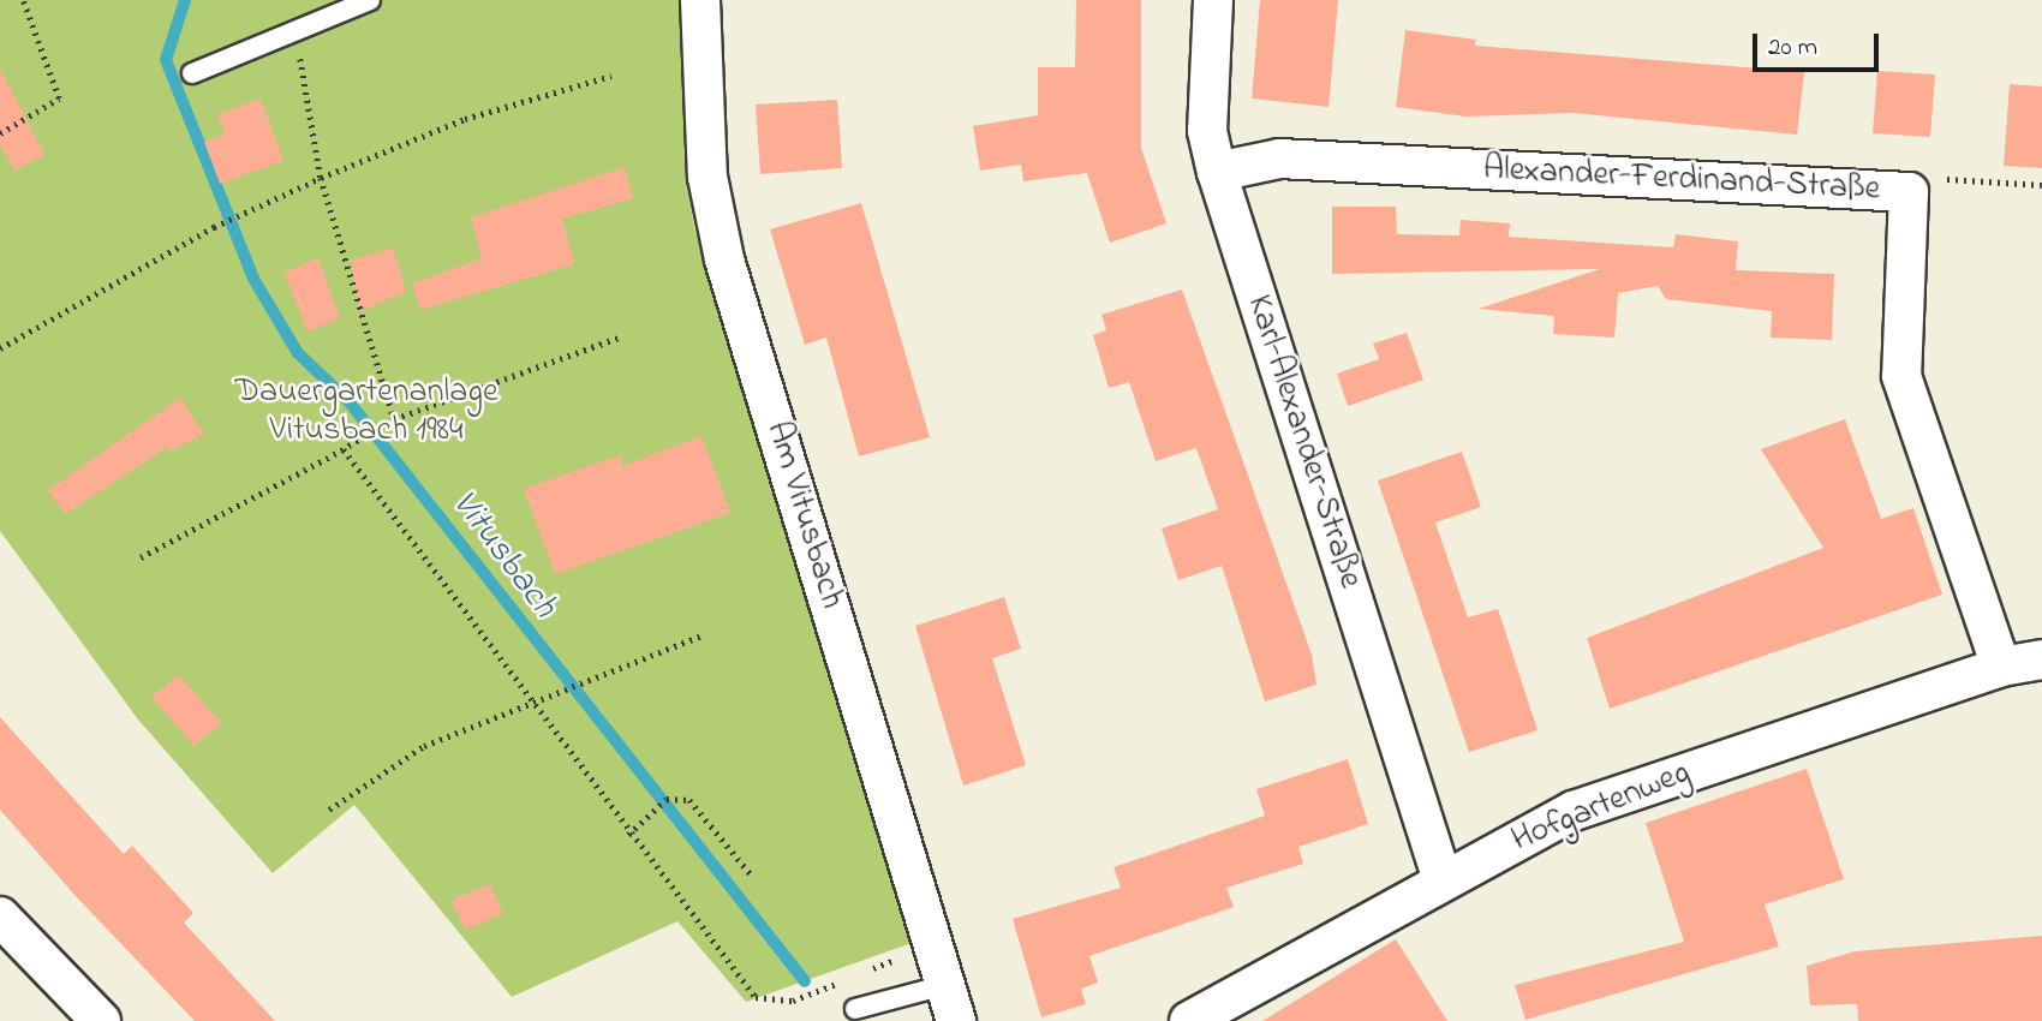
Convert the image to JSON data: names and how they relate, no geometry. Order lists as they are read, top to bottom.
{
  "streets": {
    "street": [
      "Alexander-Ferdinand-Straße",
      "Karl-Alexander-Straße",
      "Am Vitusbach",
      "Hofgartenweg"
    ]
  },
  "crossings": [
    ["Alexander-Ferdinand-Straße", "Karl-Alexander-Straße"],
    ["Alexander-Ferdinand-Straße", "Hofgartenweg"],
    ["Karl-Alexander-Straße", "Hofgartenweg"]
  ],
  "water": ["Vitusbach"],
  "parks": ["Dauergartenanlage Vitusbach 1984"],
  "scale_bar": "20 m"
}
